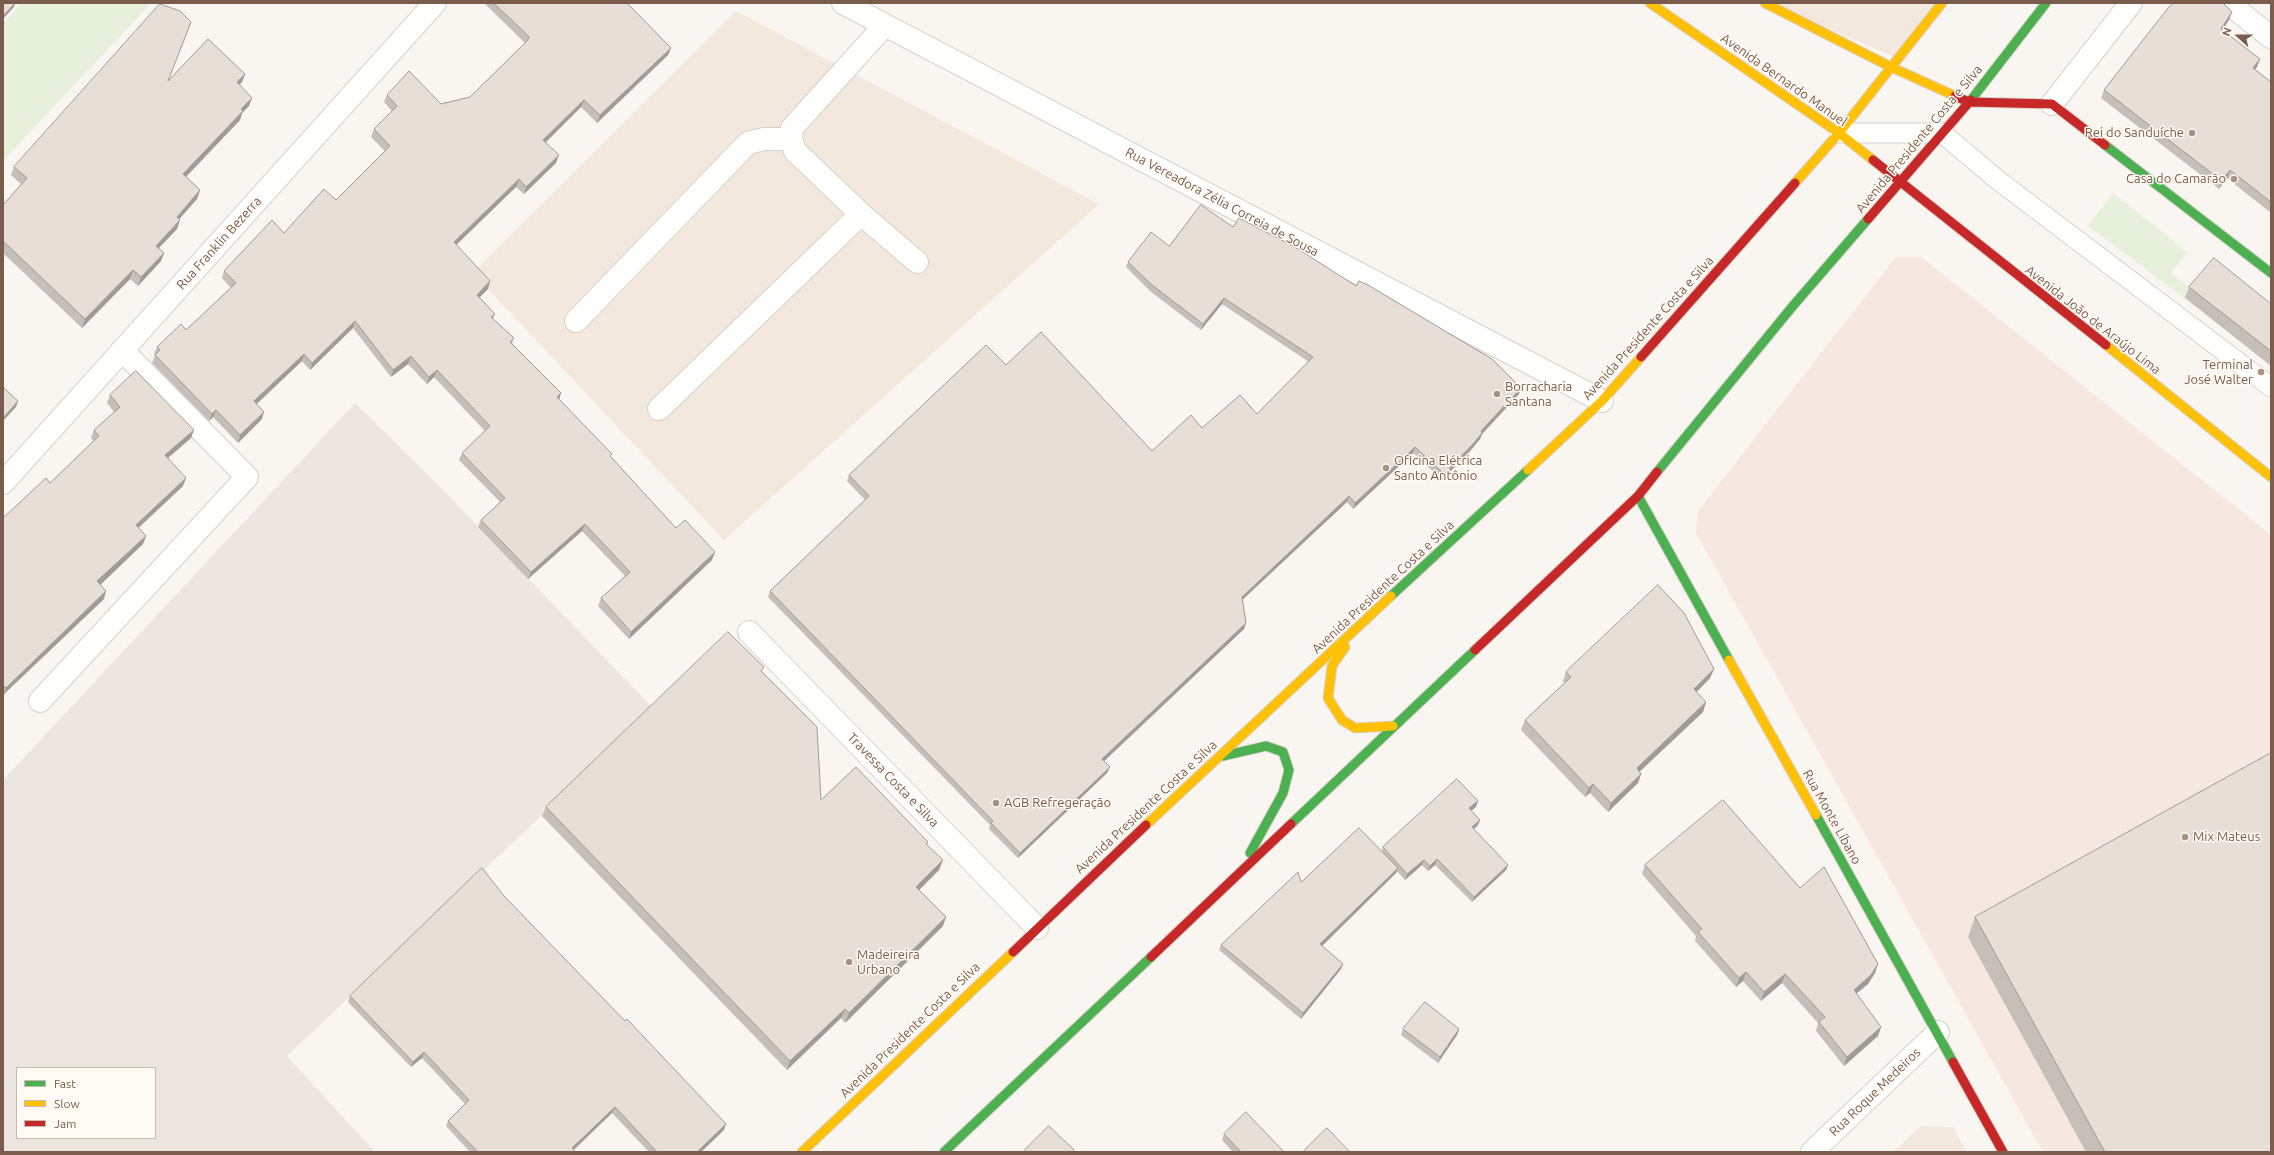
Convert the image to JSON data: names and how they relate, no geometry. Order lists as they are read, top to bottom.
{
  "streets": {
    "main road": [
      "Avenida Bernardo Manuel",
      "Avenida Presidente Costa e Silva",
      "Avenida João de Araújo Lima",
      "Rua Monte Líbano"
    ],
    "street": [
      "Rua Vereadora Zélia Correia de Sousa",
      "Rua Franklin Bezerra",
      "Travessa Costa e Silva",
      "Rua Roque Medeiros"
    ]
  },
  "crossings": [
    ["Avenida Bernardo Manuel", "Avenida Presidente Costa e Silva"],
    ["Avenida Bernardo Manuel", "Avenida João de Araújo Lima"],
    ["Avenida Presidente Costa e Silva", "Rua Vereadora Zélia Correia de Sousa"],
    ["Avenida Presidente Costa e Silva", "Avenida João de Araújo Lima"],
    ["Avenida Presidente Costa e Silva", "Travessa Costa e Silva"],
    ["Avenida Presidente Costa e Silva", "Rua Monte Líbano"],
    ["Rua Monte Líbano", "Rua Roque Medeiros"]
  ],
  "places": [
    "Rei do Sanduíche",
    "Casa do Camarão",
    "Terminal José Walter",
    "Borracharia Santana",
    "Oficina Elétrica Santo Antônio",
    "AGB Refregeração",
    "Mix Mateus",
    "Madeireira Urbano"
  ],
  "legend": ["Fast", "Slow", "Jam"],
  "north": "left"
}
